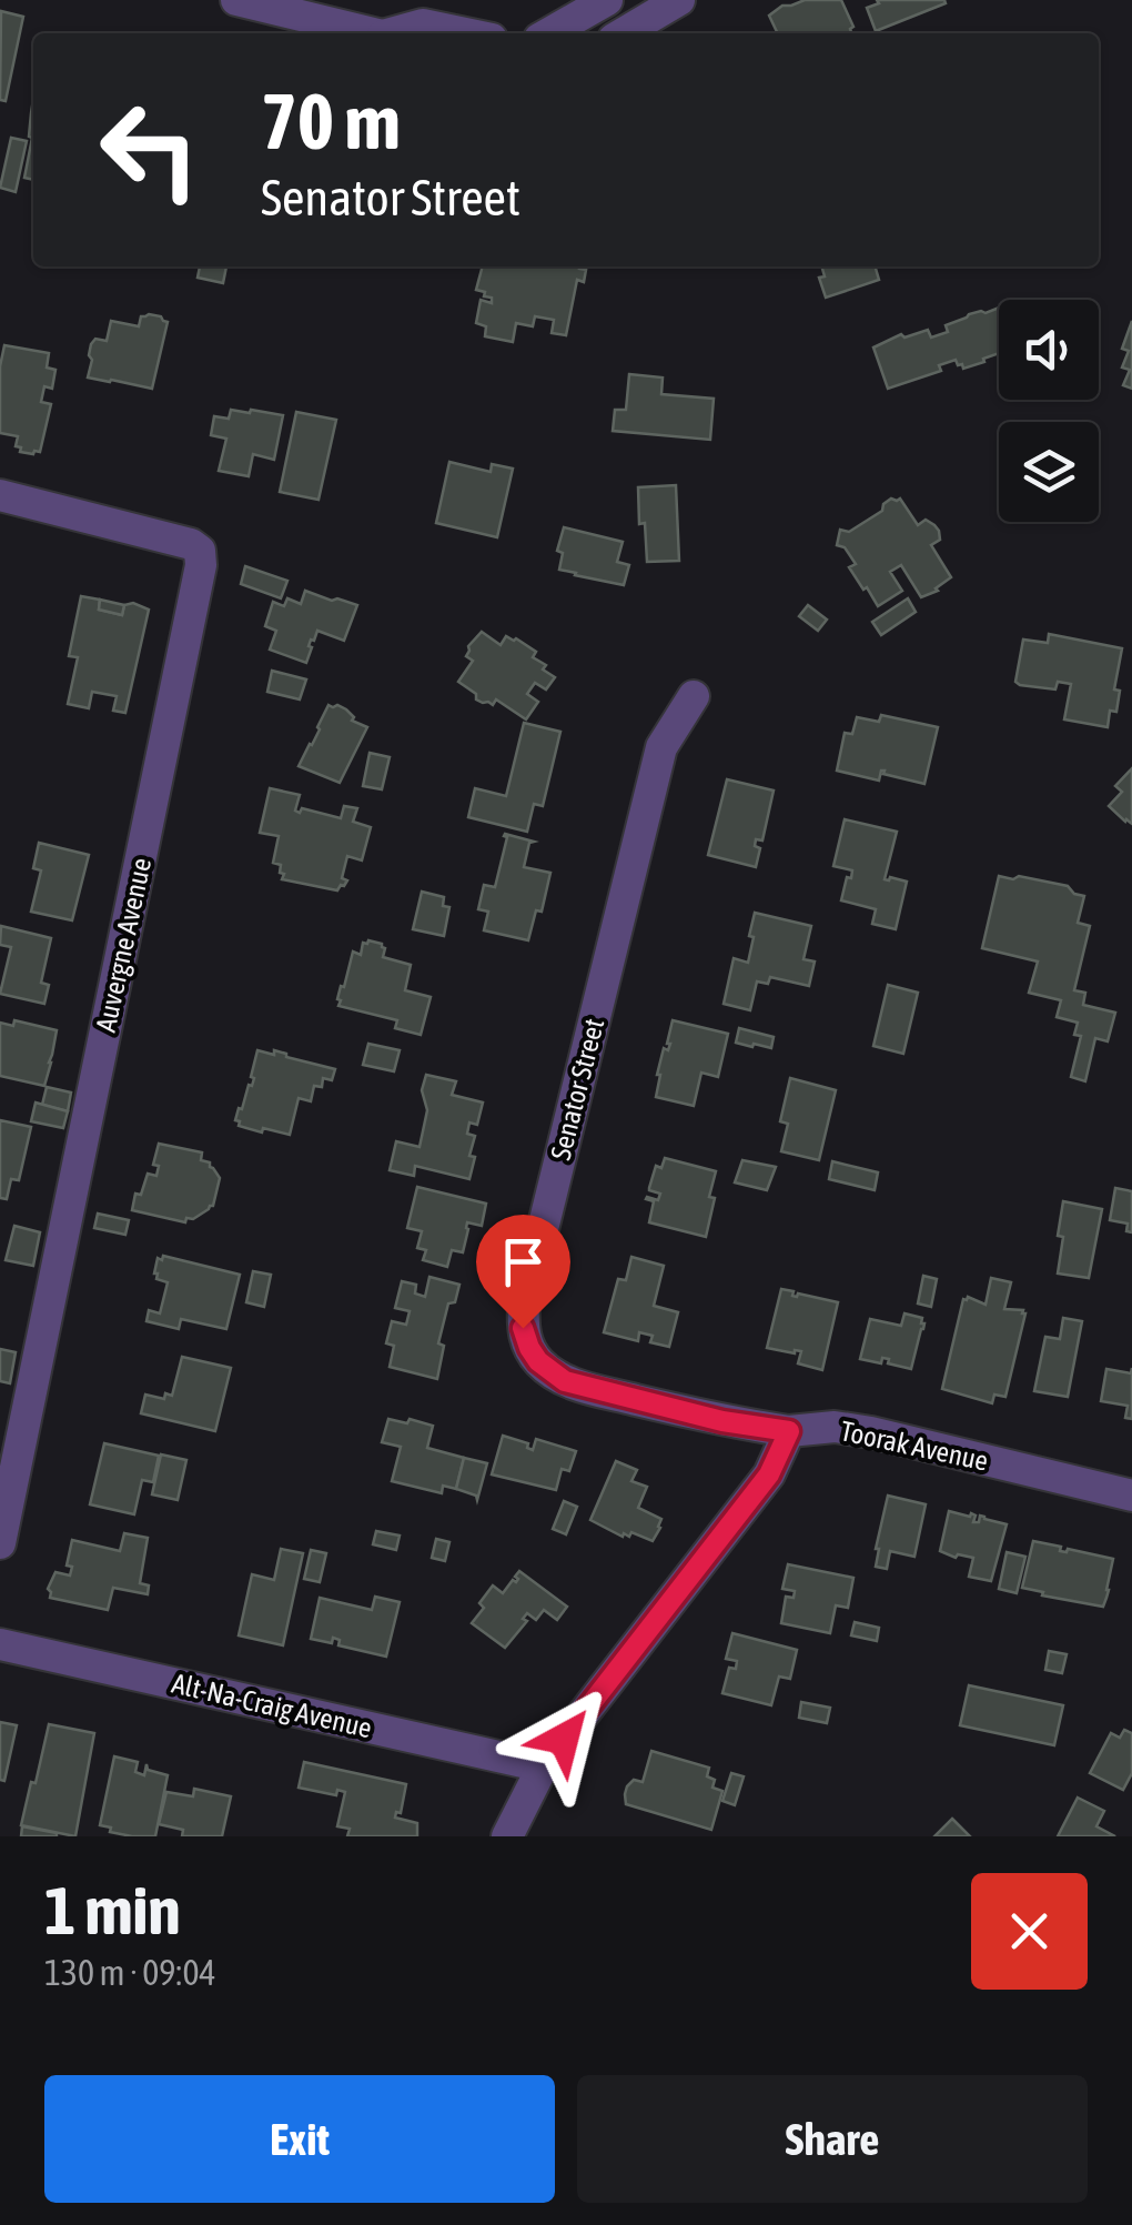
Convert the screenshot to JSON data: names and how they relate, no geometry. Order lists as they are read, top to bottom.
{
  "streets": {
    "street": [
      "Auvergne Avenue",
      "Senator Street",
      "Toorak Avenue",
      "Alt-Na-Craig Avenue"
    ]
  },
  "crossings": [
    ["Senator Street", "Toorak Avenue"]
  ],
  "page": {
    "turn": ["70 m", "Senator Street"],
    "heading": ["1 min", "130 m · 09:04"],
    "buttons": ["Exit", "Share"]
  }
}
